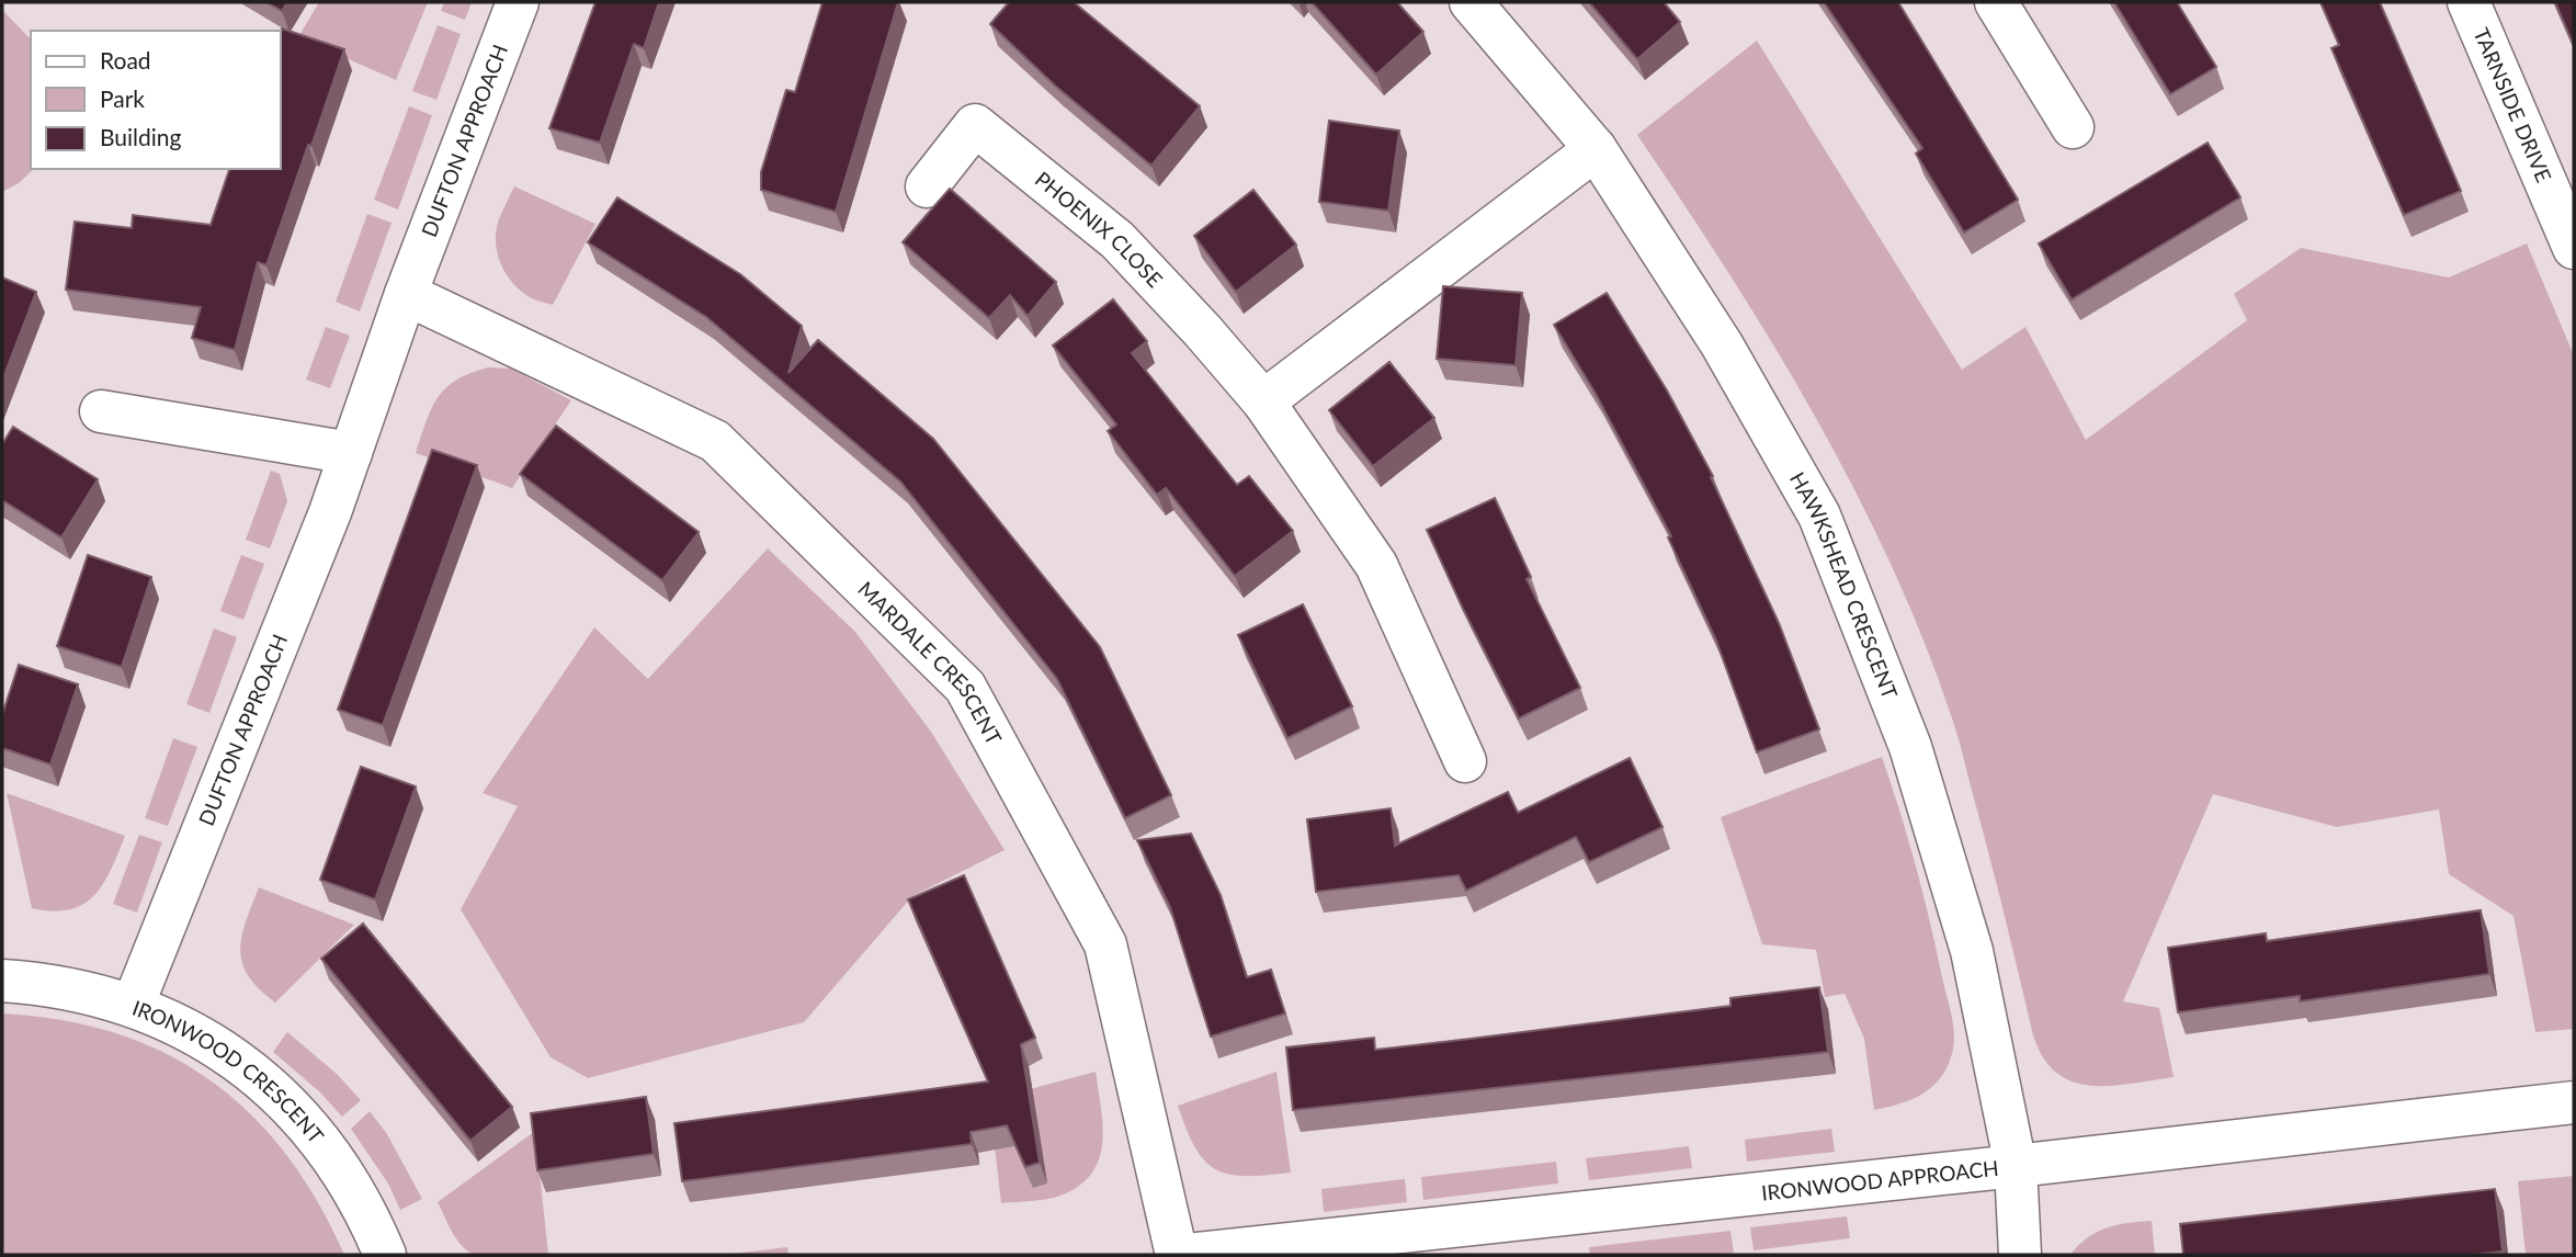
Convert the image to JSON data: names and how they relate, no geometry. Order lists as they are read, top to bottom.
{
  "streets": {
    "street": [
      "TARNSIDE DRIVE",
      "DUFTON APPROACH",
      "PHOENIX CLOSE",
      "HAWKSHEAD CRESCENT",
      "MARDALE CRESCENT",
      "IRONWOOD CRESCENT",
      "IRONWOOD APPROACH"
    ]
  },
  "crossings": [
    ["DUFTON APPROACH", "MARDALE CRESCENT"],
    ["DUFTON APPROACH", "IRONWOOD CRESCENT"],
    ["HAWKSHEAD CRESCENT", "IRONWOOD APPROACH"]
  ],
  "legend": ["Road", "Park", "Building"]
}
